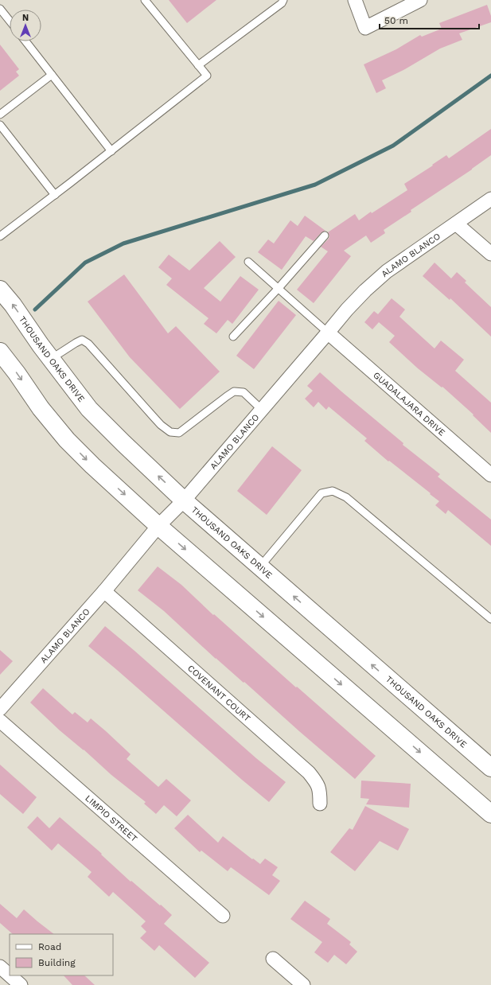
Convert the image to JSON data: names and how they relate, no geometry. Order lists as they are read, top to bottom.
{
  "streets": {
    "main road": ["THOUSAND OAKS DRIVE"],
    "street": [
      "ALAMO BLANCO",
      "GUADALAJARA DRIVE",
      "COVENANT COURT",
      "LIMPIO STREET"
    ]
  },
  "crossings": [
    ["ALAMO BLANCO", "THOUSAND OAKS DRIVE"],
    ["ALAMO BLANCO", "GUADALAJARA DRIVE"],
    ["ALAMO BLANCO", "COVENANT COURT"]
  ],
  "legend": ["Road", "Building"],
  "scale_bar": "50 m",
  "north": "top"
}
